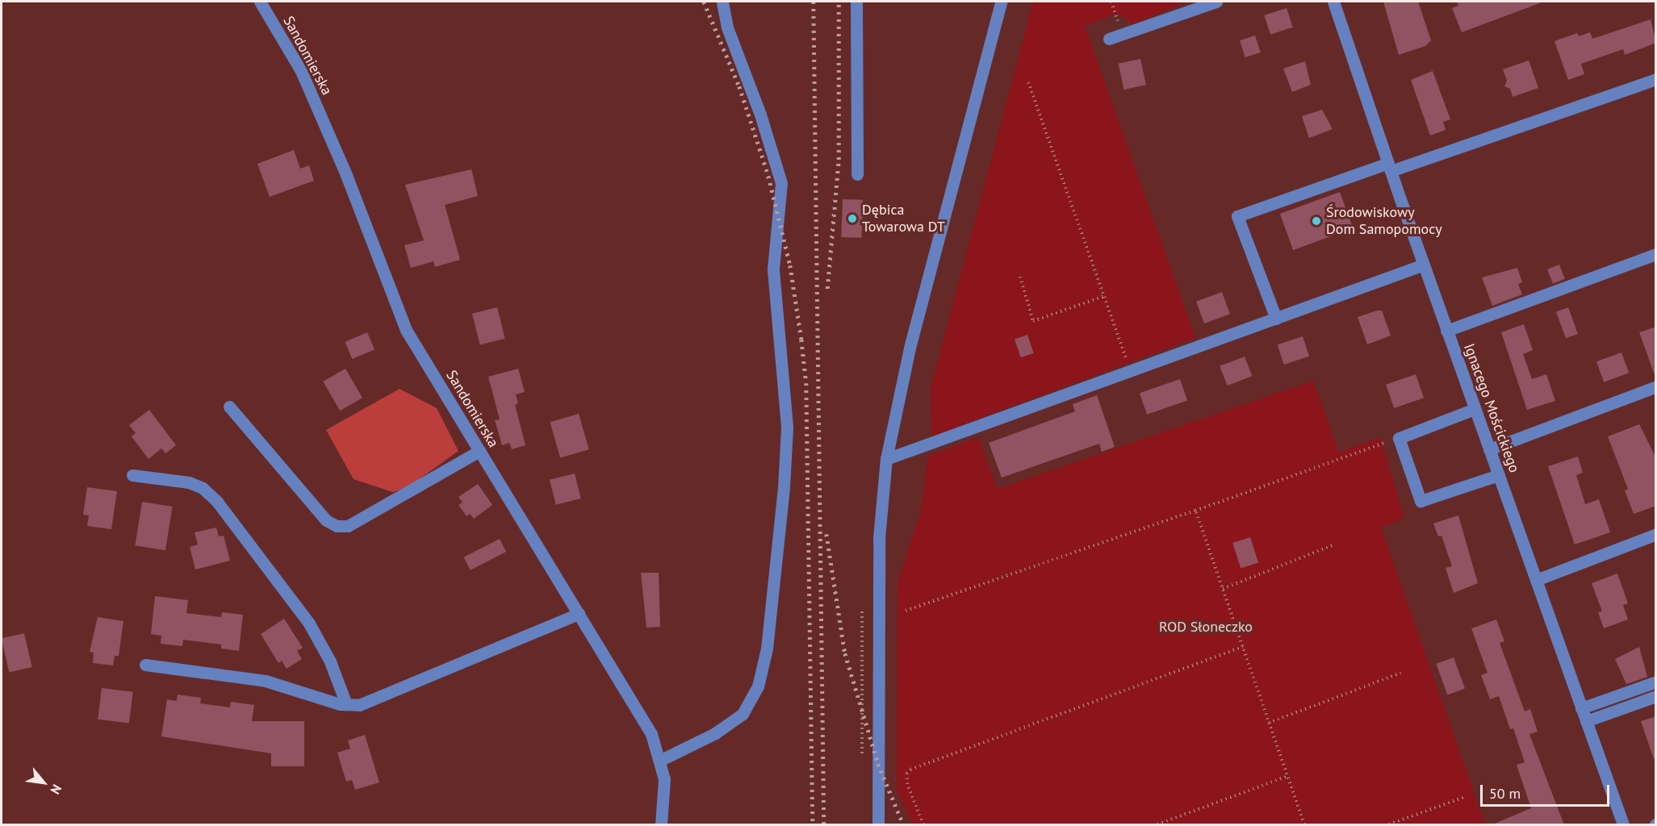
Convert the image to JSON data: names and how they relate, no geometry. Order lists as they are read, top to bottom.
{
  "streets": {
    "street": ["Sandomierska", "Ignacego Mościckiego"]
  },
  "parks": ["ROD Słoneczko"],
  "places": ["Dębica Towarowa DT", "Środowiskowy Dom Samopomocy"],
  "scale_bar": "50 m",
  "north": "bottom right"
}
